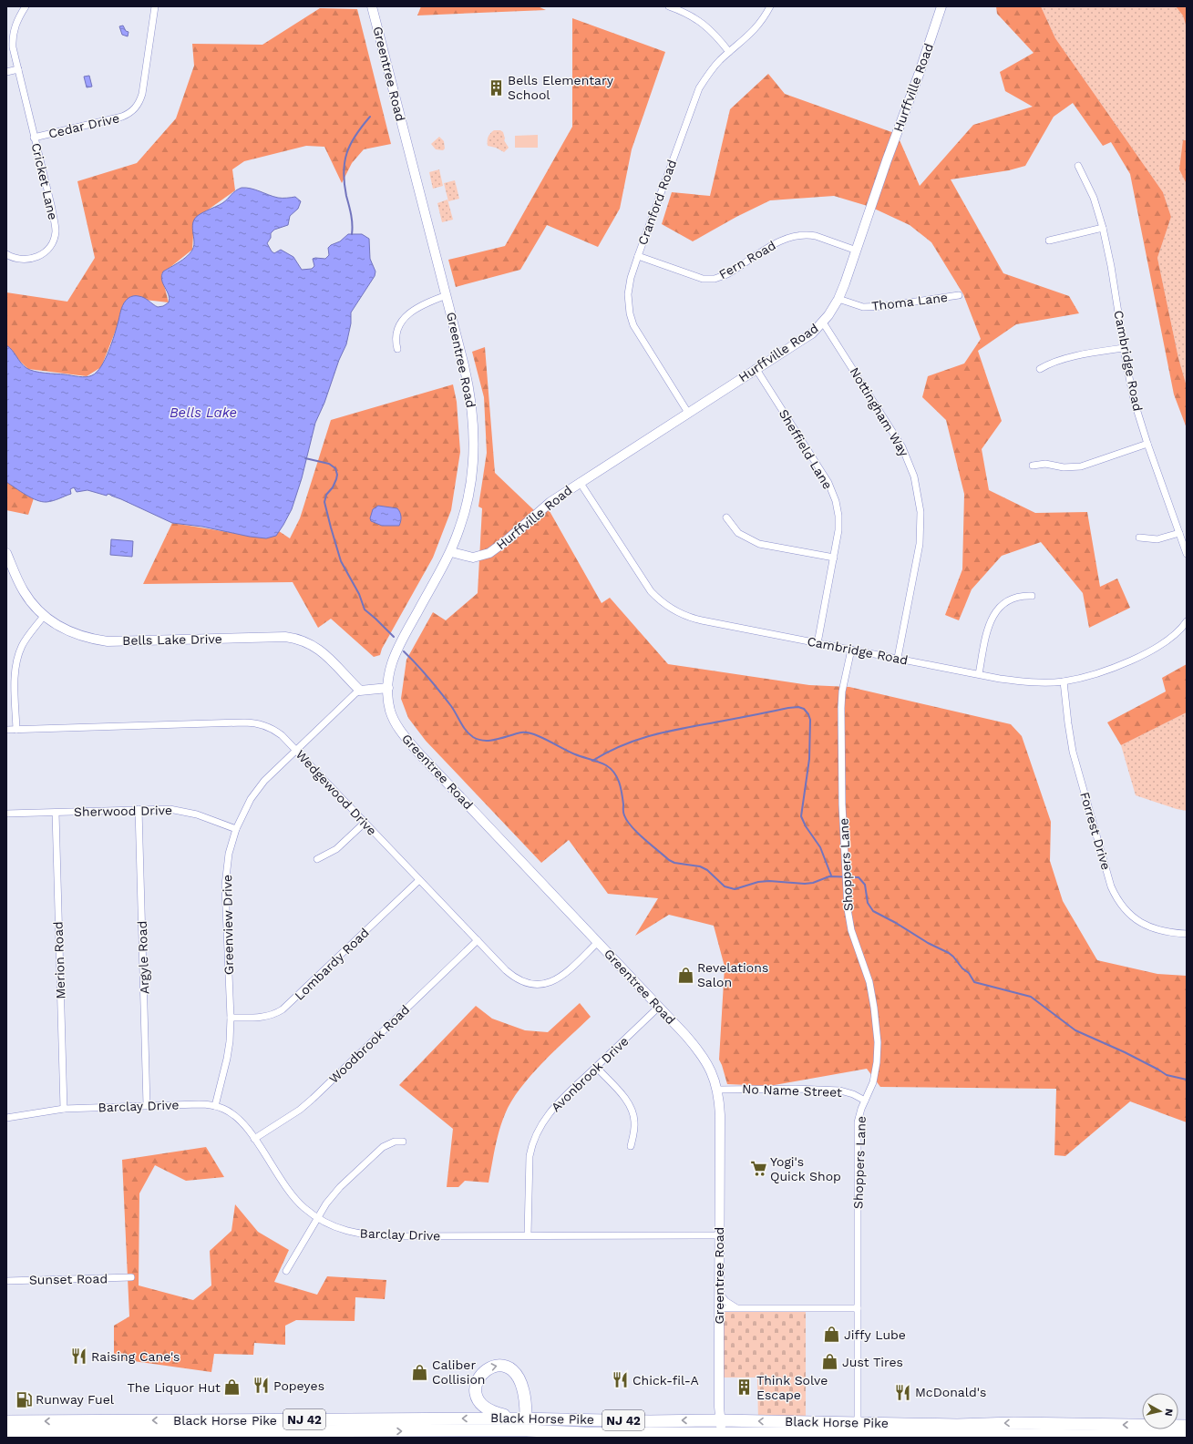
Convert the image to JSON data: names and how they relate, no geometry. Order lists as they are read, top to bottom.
{
  "streets": {
    "highway": ["Black Horse Pike", "NJ 42"],
    "street": [
      "Greentree Road",
      "Hurffville Road",
      "Cedar Drive",
      "Cricket Lane",
      "Cranford Road",
      "Fern Road",
      "Thoma Lane",
      "Cambridge Road",
      "Nottingham Way",
      "Sheffield Lane",
      "Bells Lake Drive",
      "Wedgewood Drive",
      "Sherwood Drive",
      "Forrest Drive",
      "Shoppers Lane",
      "Greenview Drive",
      "Argyle Road",
      "Merion Road",
      "Lombardy Road",
      "Woodbrook Road",
      "Avonbrook Drive",
      "No Name Street",
      "Barclay Drive",
      "Sunset Road"
    ]
  },
  "crossings": [
    ["Greentree Road", "Hurffville Road"],
    ["Greentree Road", "Wedgewood Drive"],
    ["Greentree Road", "Avonbrook Drive"],
    ["Greentree Road", "No Name Street"],
    ["Greentree Road", "Barclay Drive"],
    ["Greentree Road", "Black Horse Pike"],
    ["Hurffville Road", "Cranford Road"],
    ["Hurffville Road", "Fern Road"],
    ["Hurffville Road", "Thoma Lane"],
    ["Hurffville Road", "Cambridge Road"],
    ["Hurffville Road", "Nottingham Way"],
    ["Hurffville Road", "Sheffield Lane"],
    ["Cedar Drive", "Cricket Lane"],
    ["Cranford Road", "Fern Road"],
    ["Cambridge Road", "Nottingham Way"],
    ["Cambridge Road", "Sheffield Lane"],
    ["Cambridge Road", "Forrest Drive"],
    ["Cambridge Road", "Shoppers Lane"],
    ["Bells Lake Drive", "Greenview Drive"],
    ["Wedgewood Drive", "Greenview Drive"],
    ["Wedgewood Drive", "Lombardy Road"],
    ["Wedgewood Drive", "Woodbrook Road"],
    ["Sherwood Drive", "Greenview Drive"],
    ["Sherwood Drive", "Argyle Road"],
    ["Sherwood Drive", "Merion Road"],
    ["Shoppers Lane", "No Name Street"],
    ["Shoppers Lane", "Black Horse Pike"],
    ["Greenview Drive", "Lombardy Road"],
    ["Greenview Drive", "Barclay Drive"],
    ["Argyle Road", "Barclay Drive"],
    ["Merion Road", "Barclay Drive"],
    ["Woodbrook Road", "Barclay Drive"],
    ["Avonbrook Drive", "Barclay Drive"]
  ],
  "water": ["Bells Lake"],
  "places": {
    "building": ["Bells Elementary School", "Think Solve Escape"],
    "shop": [
      "Revelations Salon",
      "Jiffy Lube",
      "Just Tires",
      "Caliber Collision",
      "The Liquor Hut"
    ],
    "supermarket": ["Yogi's Quick Shop"],
    "restaurant": [
      "Raising Cane's",
      "Chick-fil-A",
      "Popeyes",
      "McDonald's"
    ],
    "fuel station": ["Runway Fuel"]
  },
  "north": "right"
}
